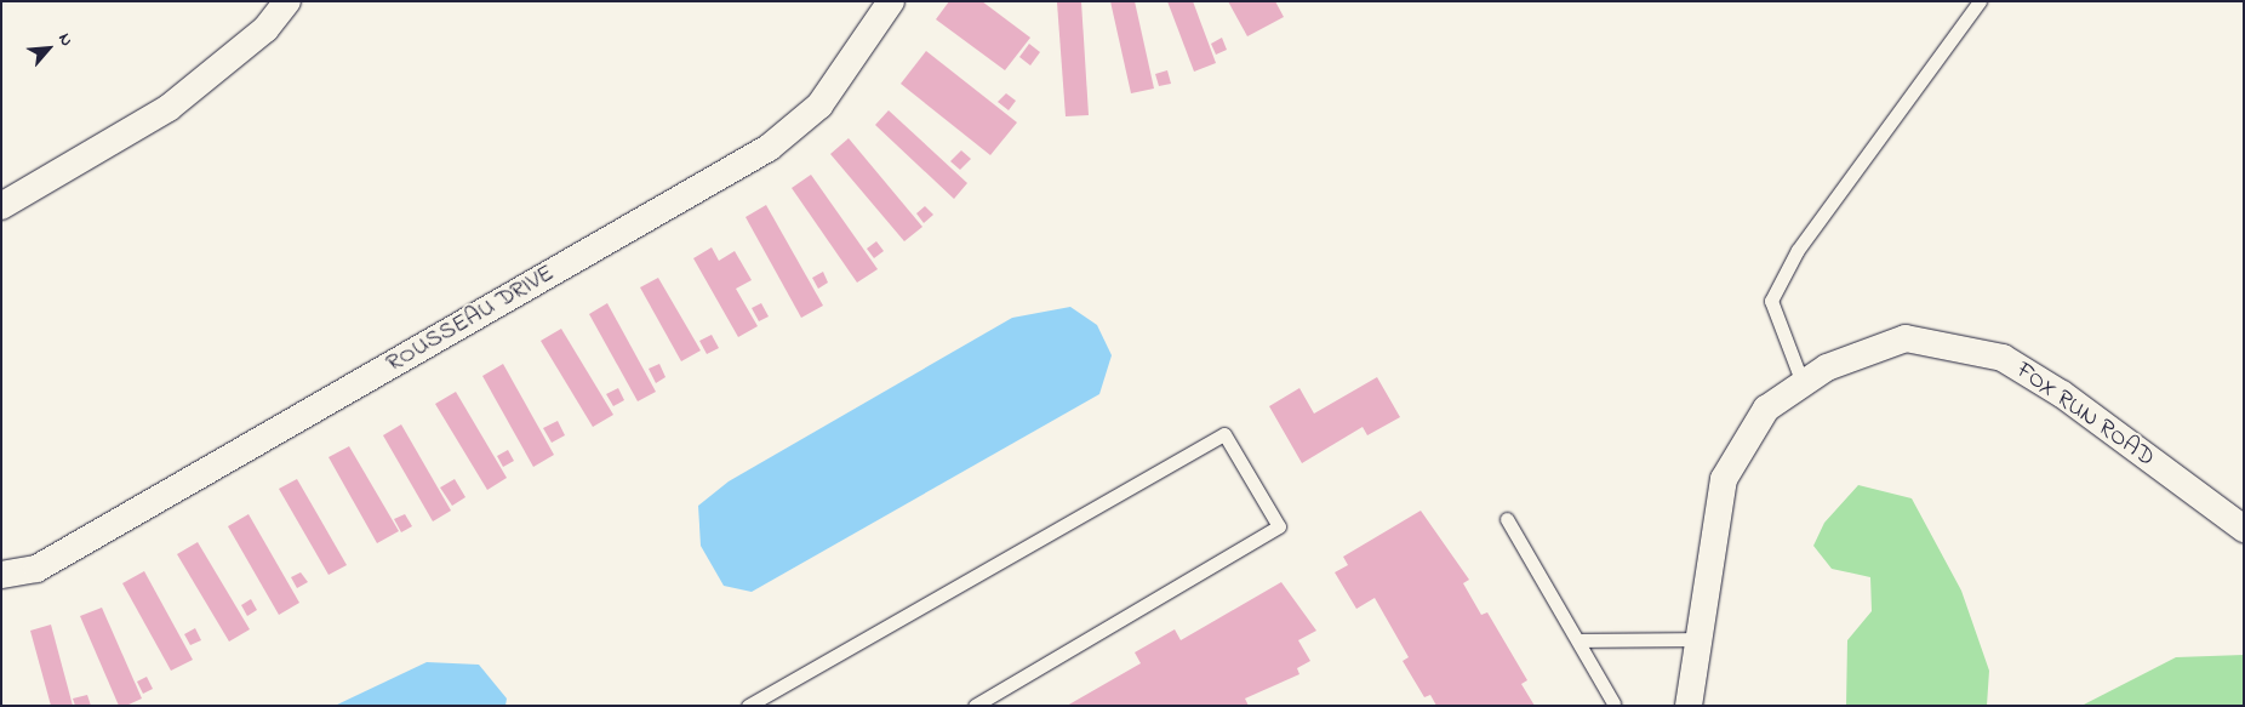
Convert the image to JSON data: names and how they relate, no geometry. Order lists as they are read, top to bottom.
{
  "streets": {
    "street": ["ROUSSEAU DRIVE", "FOX RUN ROAD"]
  },
  "north": "top right"
}
